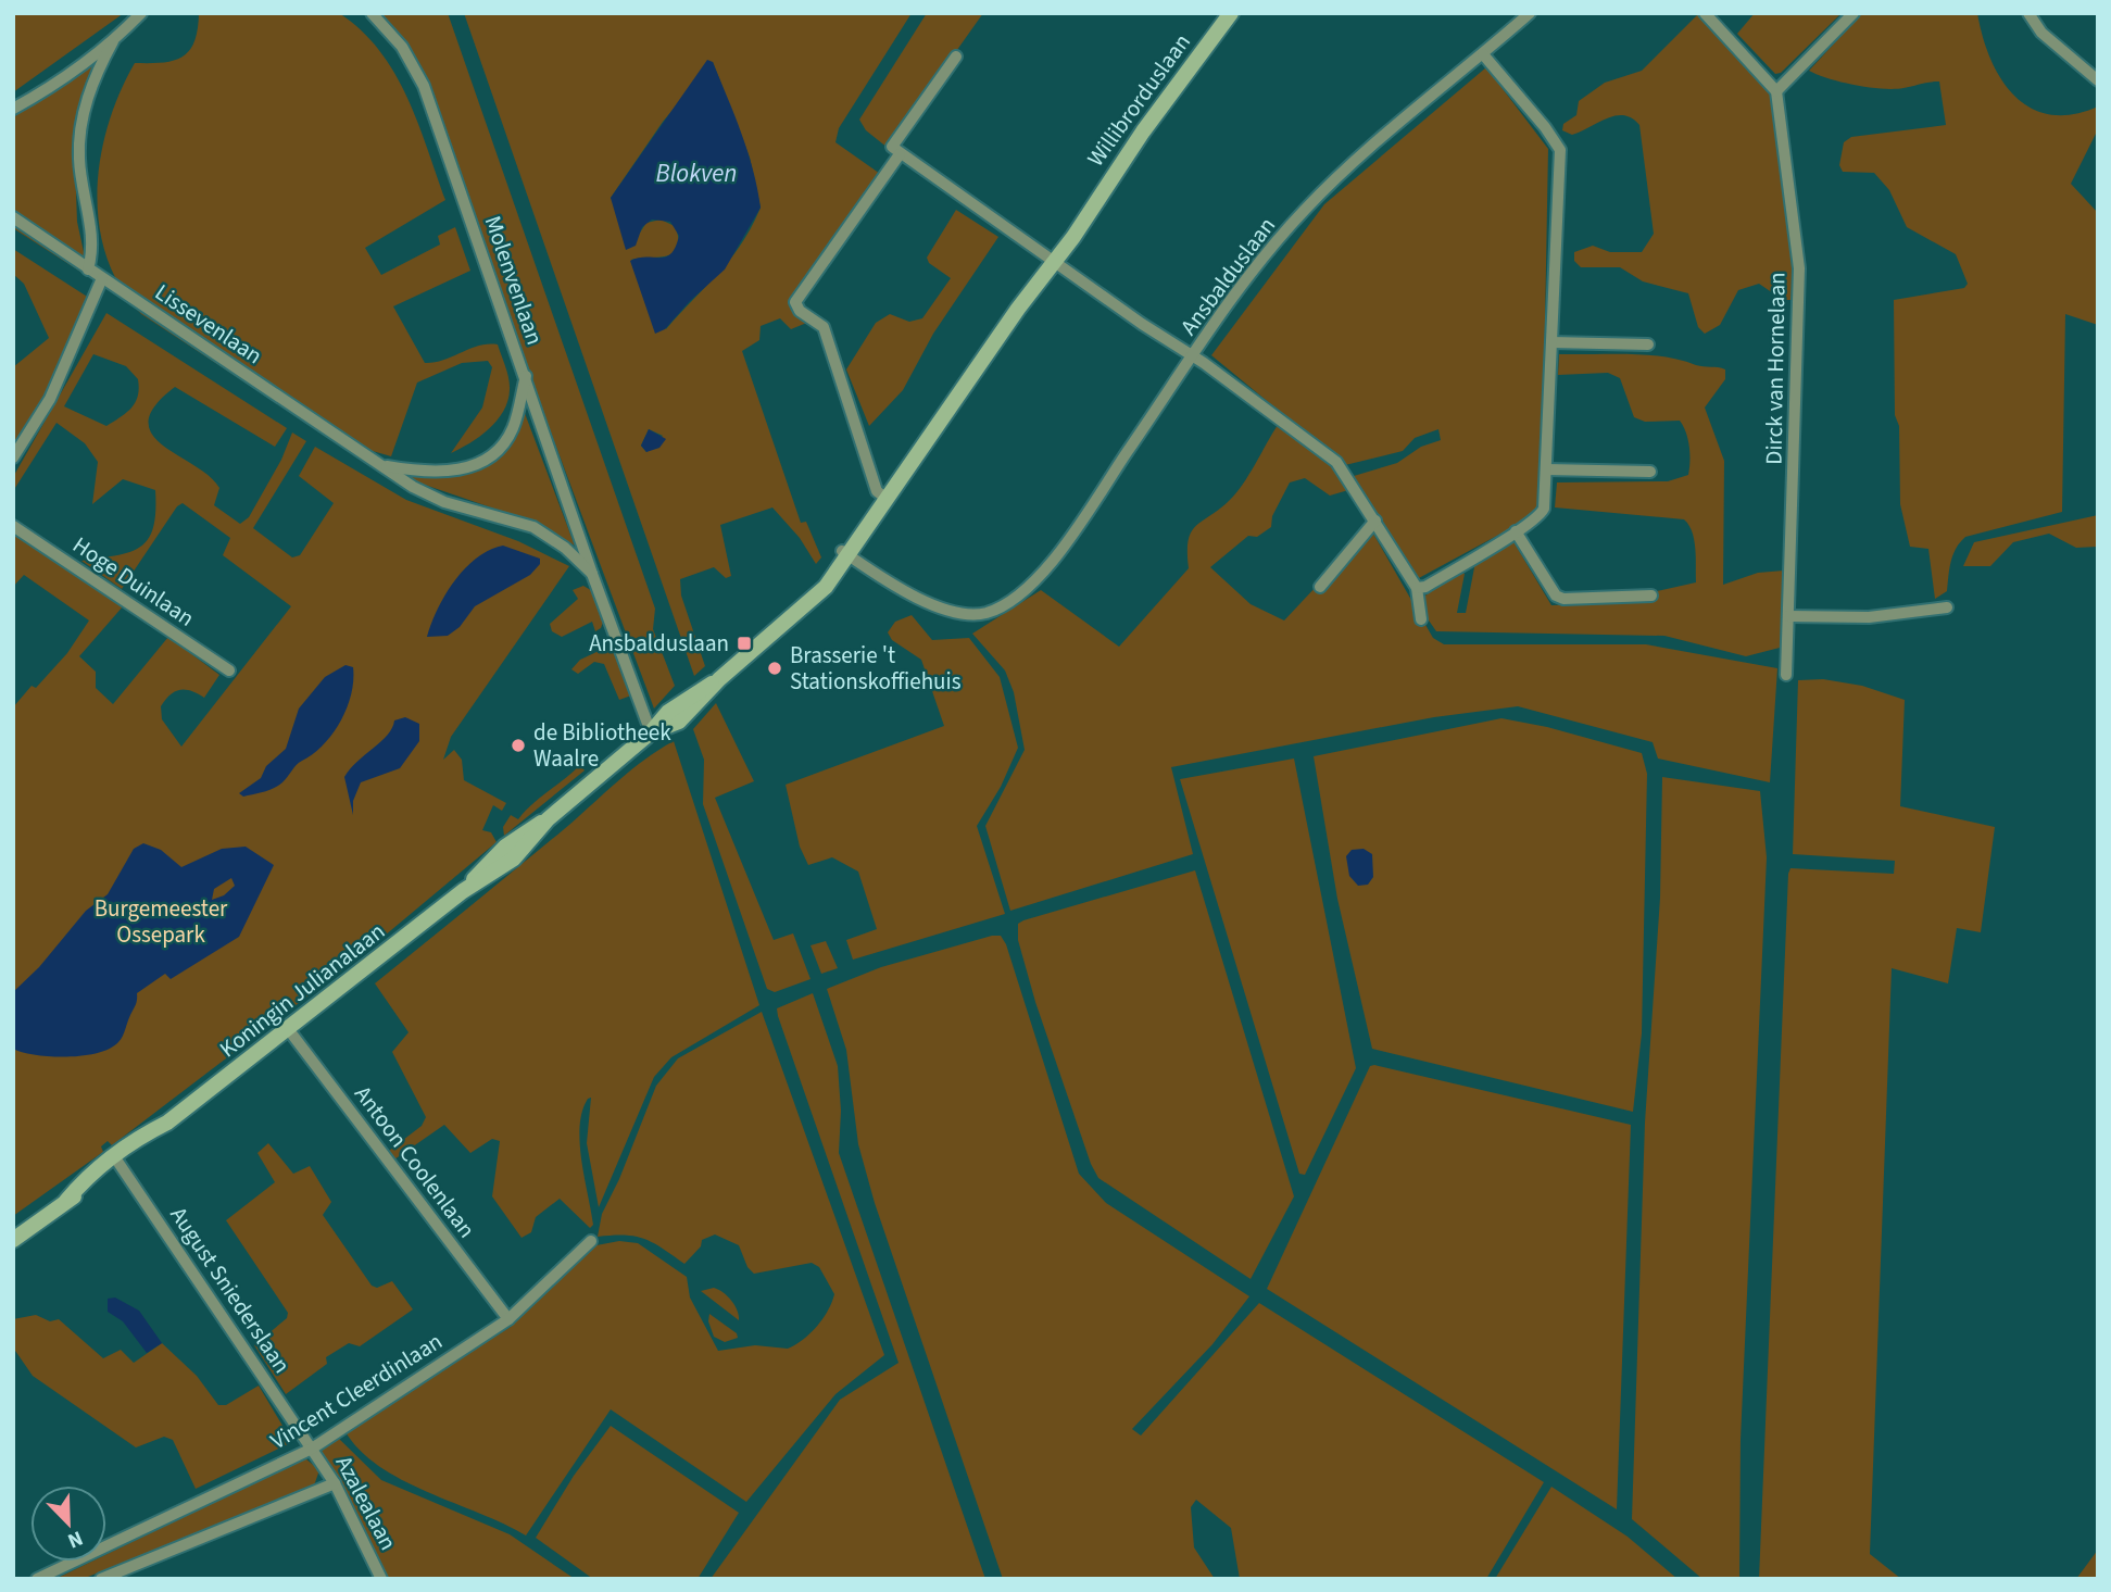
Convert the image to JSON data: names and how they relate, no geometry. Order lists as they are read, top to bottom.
{
  "streets": {
    "main road": ["Willibrorduslaan", "Koningin Julianalaan"],
    "street": [
      "Ansbalduslaan",
      "Molenvenlaan",
      "Lissevenlaan",
      "Dirck van Hornelaan",
      "Hoge Duinlaan",
      "Antoon Coolenlaan",
      "August Sniederslaan",
      "Vincent Cleerdinlaan",
      "Azalealaan"
    ]
  },
  "crossings": [
    ["Willibrorduslaan", "Ansbalduslaan"],
    ["Willibrorduslaan", "Lissevenlaan"],
    ["Willibrorduslaan", "Koningin Julianalaan"],
    ["Molenvenlaan", "Lissevenlaan"],
    ["Lissevenlaan", "Koningin Julianalaan"],
    ["Koningin Julianalaan", "Antoon Coolenlaan"],
    ["Koningin Julianalaan", "August Sniederslaan"],
    ["Antoon Coolenlaan", "Vincent Cleerdinlaan"],
    ["August Sniederslaan", "Vincent Cleerdinlaan"],
    ["August Sniederslaan", "Azalealaan"],
    ["Vincent Cleerdinlaan", "Azalealaan"]
  ],
  "water": ["Blokven"],
  "parks": ["Burgemeester Ossepark"],
  "places": {
    "transit": ["Ansbalduslaan"],
    "other": ["Brasserie 't Stationskoffiehuis", "de Bibliotheek Waalre"]
  },
  "north": "bottom right"
}
